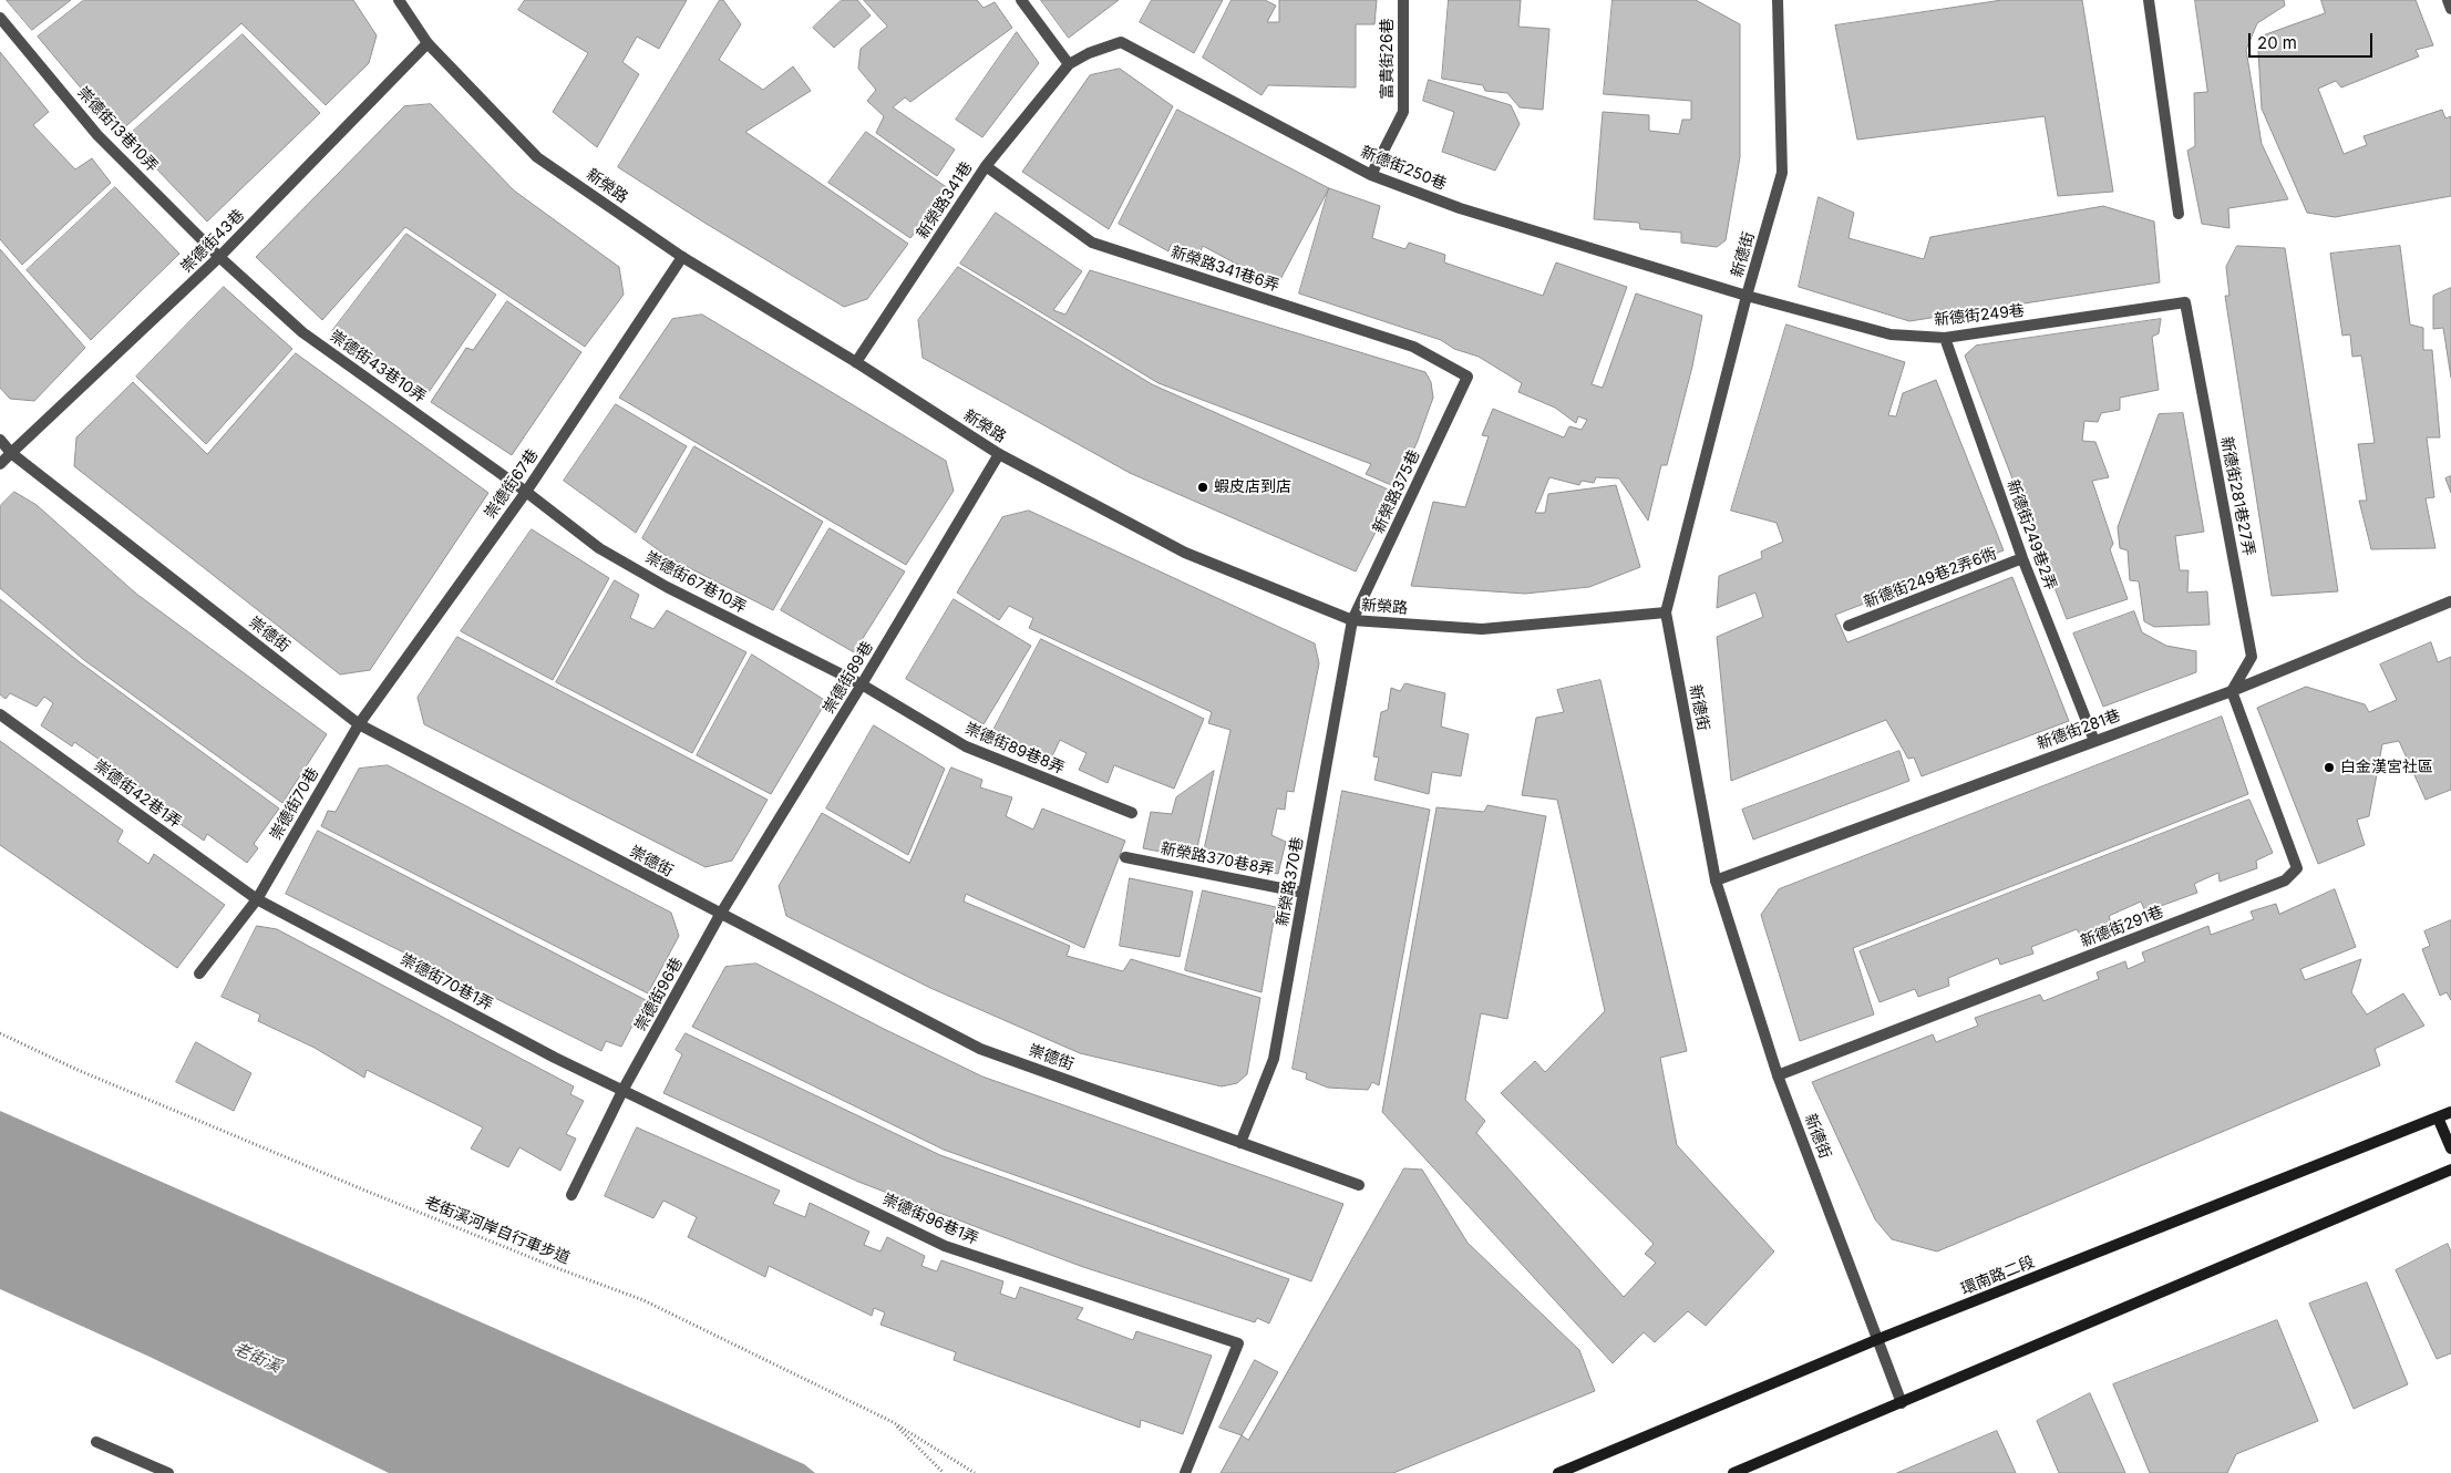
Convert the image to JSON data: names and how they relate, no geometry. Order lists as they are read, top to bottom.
{
  "streets": {
    "main road": ["環南路二段"],
    "street": [
      "富貴街26巷",
      "崇德街13巷10弄",
      "新德街250巷",
      "新榮路",
      "新榮路341巷",
      "崇德街43巷",
      "新德街",
      "新榮路341巷6弄",
      "新德街249巷",
      "崇德街43巷10弄",
      "崇德街67巷",
      "新榮路375巷",
      "新德街281巷27弄",
      "新德街249巷2弄",
      "新德街249巷2弄6衖",
      "崇德街67巷10弄",
      "崇德街",
      "崇德街89巷",
      "新德街281巷",
      "崇德街89巷8弄",
      "崇德街42巷1弄",
      "崇德街70巷",
      "新榮路370巷8弄",
      "新榮路370巷",
      "新德街291巷",
      "崇德街70巷1弄",
      "崇德街96巷",
      "崇德街96巷1弄"
    ],
    "path": ["老街溪河岸自行車步道"]
  },
  "crossings": [
    ["富貴街26巷", "新德街250巷"],
    ["崇德街13巷10弄", "崇德街43巷"],
    ["崇德街13巷10弄", "崇德街43巷10弄"],
    ["新德街250巷", "新榮路341巷"],
    ["新德街250巷", "新德街"],
    ["新德街250巷", "新德街249巷"],
    ["新榮路", "新榮路341巷"],
    ["新榮路", "崇德街43巷"],
    ["新榮路", "新德街"],
    ["新榮路", "崇德街67巷"],
    ["新榮路", "新榮路375巷"],
    ["新榮路", "崇德街89巷"],
    ["新榮路", "新榮路370巷"],
    ["新榮路341巷", "新榮路341巷6弄"],
    ["崇德街43巷", "崇德街43巷10弄"],
    ["崇德街43巷", "崇德街"],
    ["新德街", "新德街249巷"],
    ["新德街", "新德街281巷"],
    ["新德街", "新德街291巷"],
    ["新德街", "環南路二段"],
    ["新榮路341巷6弄", "新榮路375巷"],
    ["新德街249巷", "新德街281巷27弄"],
    ["新德街249巷", "新德街249巷2弄"],
    ["崇德街43巷10弄", "崇德街67巷"],
    ["崇德街43巷10弄", "崇德街67巷10弄"],
    ["崇德街67巷", "崇德街67巷10弄"],
    ["崇德街67巷", "崇德街"],
    ["崇德街67巷", "崇德街70巷"],
    ["新榮路375巷", "新榮路370巷"],
    ["新德街281巷27弄", "新德街281巷"],
    ["新德街281巷27弄", "新德街291巷"],
    ["新德街249巷2弄", "新德街249巷2弄6衖"],
    ["新德街249巷2弄", "新德街281巷"],
    ["崇德街67巷10弄", "崇德街89巷"],
    ["崇德街67巷10弄", "崇德街89巷8弄"],
    ["崇德街", "崇德街89巷"],
    ["崇德街", "崇德街70巷"],
    ["崇德街", "新榮路370巷"],
    ["崇德街", "崇德街96巷"],
    ["崇德街89巷", "崇德街89巷8弄"],
    ["崇德街89巷", "崇德街96巷"],
    ["新德街281巷", "新德街291巷"],
    ["崇德街42巷1弄", "崇德街70巷"],
    ["崇德街42巷1弄", "崇德街70巷1弄"],
    ["崇德街70巷", "崇德街70巷1弄"],
    ["新榮路370巷8弄", "新榮路370巷"],
    ["崇德街70巷1弄", "崇德街96巷"],
    ["崇德街70巷1弄", "崇德街96巷1弄"],
    ["崇德街96巷", "崇德街96巷1弄"]
  ],
  "water": ["老街溪"],
  "places": ["蝦皮店到店", "白金漢宮社區"],
  "scale_bar": "20 m"
}
